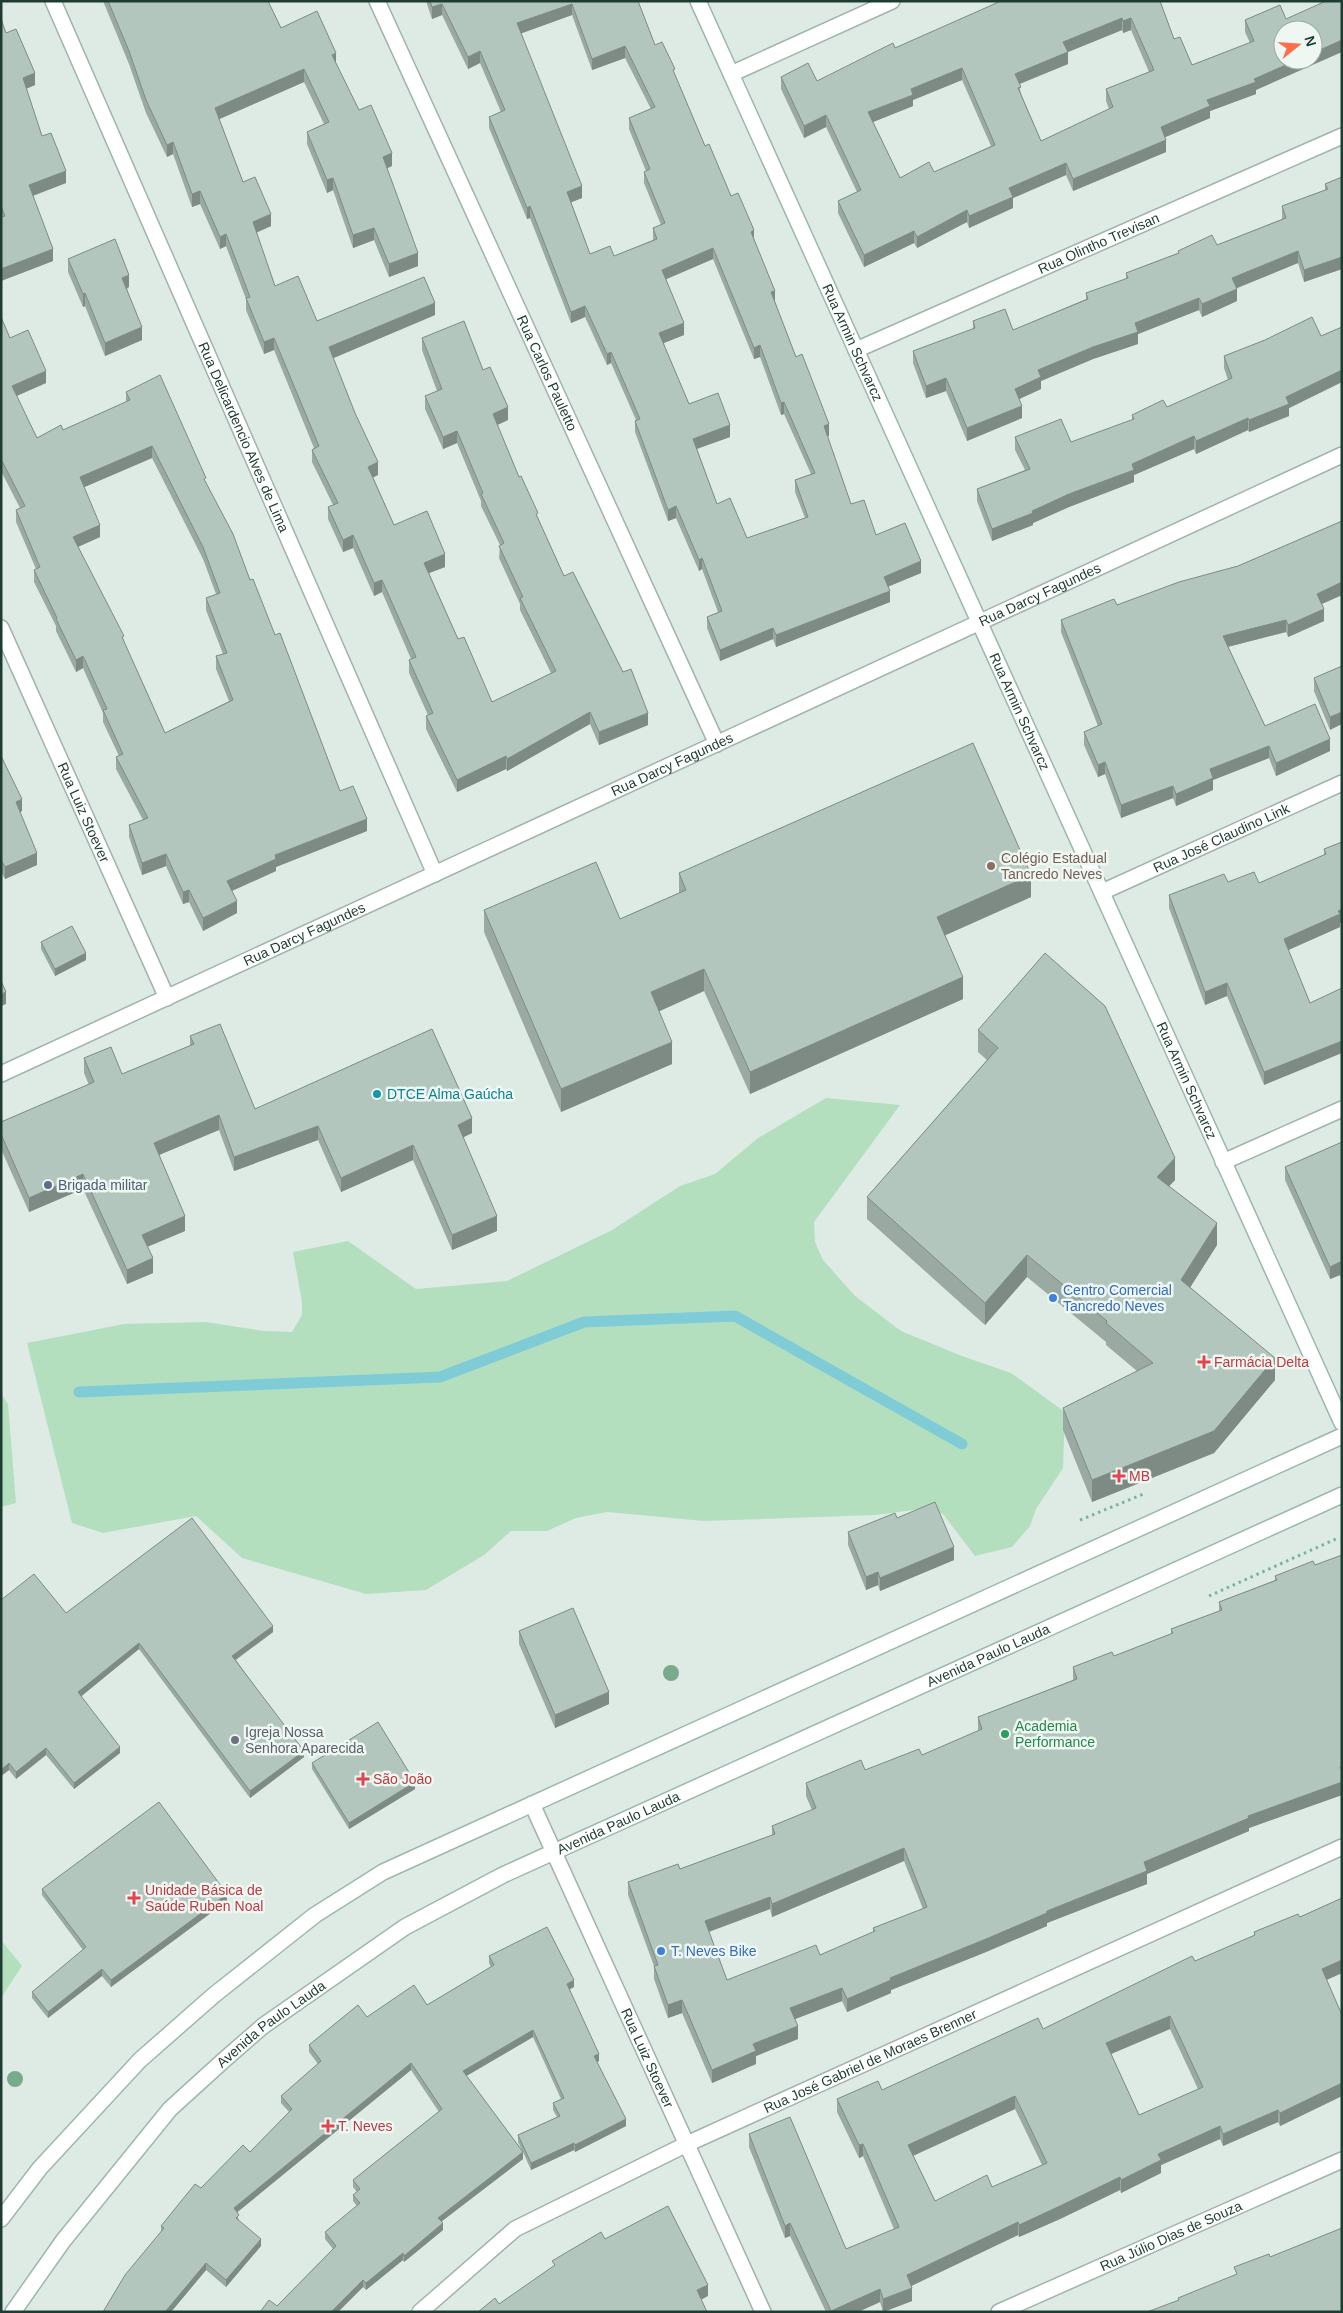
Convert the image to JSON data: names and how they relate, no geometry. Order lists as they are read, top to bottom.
{
  "streets": {
    "street": [
      "Rua Olintho Trevisan",
      "Rua Armin Schvarcz",
      "Rua Carlos Pauletto",
      "Rua Delicardencio Alves de Lima",
      "Rua Darcy Fagundes",
      "Rua Luiz Stoever",
      "Rua José Claudino Link",
      "Avenida Paulo Lauda",
      "Rua José Gabriel de Moraes Brenner",
      "Rua Júlio Dias de Souza"
    ]
  },
  "crossings": [
    ["Rua Olintho Trevisan", "Rua Armin Schvarcz"],
    ["Rua Armin Schvarcz", "Rua Darcy Fagundes"],
    ["Rua Armin Schvarcz", "Rua José Claudino Link"],
    ["Rua Carlos Pauletto", "Rua Darcy Fagundes"],
    ["Rua Delicardencio Alves de Lima", "Rua Darcy Fagundes"],
    ["Rua Darcy Fagundes", "Rua Luiz Stoever"],
    ["Rua Luiz Stoever", "Avenida Paulo Lauda"],
    ["Rua Luiz Stoever", "Rua José Gabriel de Moraes Brenner"]
  ],
  "places": {
    "other": [
      "Colégio Estadual Tancredo Neves",
      "DTCE Alma Gaúcha",
      "Brigada militar",
      "Centro Comercial Tancredo Neves",
      "Academia Performance",
      "Igreja Nossa Senhora Aparecida",
      "T. Neves Bike"
    ],
    "health": [
      "Farmácia Delta",
      "MB",
      "São João",
      "Unidade Básica de Saúde Ruben Noal",
      "T. Neves"
    ]
  },
  "north": "right"
}
